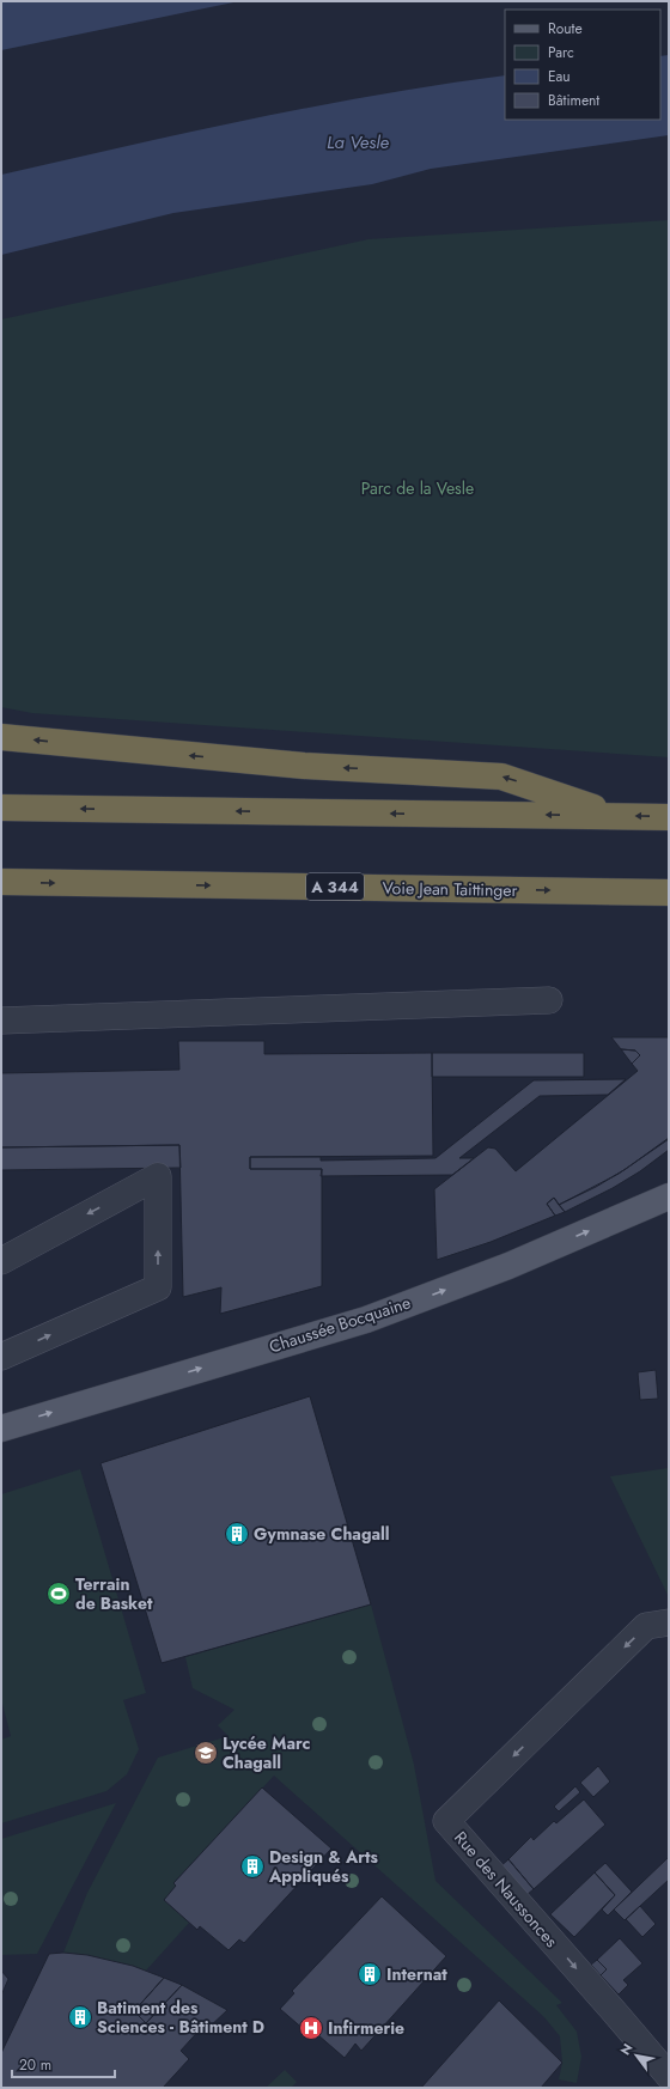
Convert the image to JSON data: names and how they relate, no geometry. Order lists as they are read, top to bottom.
{
  "streets": {
    "highway": ["A 344", "Voie Jean Taittinger"],
    "main road": ["Chaussée Bocquaine"],
    "street": ["Rue des Naussonces"]
  },
  "one_way": ["Chaussée Bocquaine"],
  "water": ["La Vesle"],
  "parks": ["Parc de la Vesle"],
  "places": {
    "building": [
      "Gymnase Chagall",
      "Design & Arts Appliqués",
      "Internat",
      "Batiment des Sciences - Bâtiment D"
    ],
    "sports": ["Terrain de Basket"],
    "school or university": ["Lycée Marc Chagall"],
    "hospital": ["Infirmerie"]
  },
  "legend": [
    "Route",
    "Parc",
    "Eau",
    "Bâtiment"
  ],
  "scale_bar": "20 m",
  "north": "top left"
}
